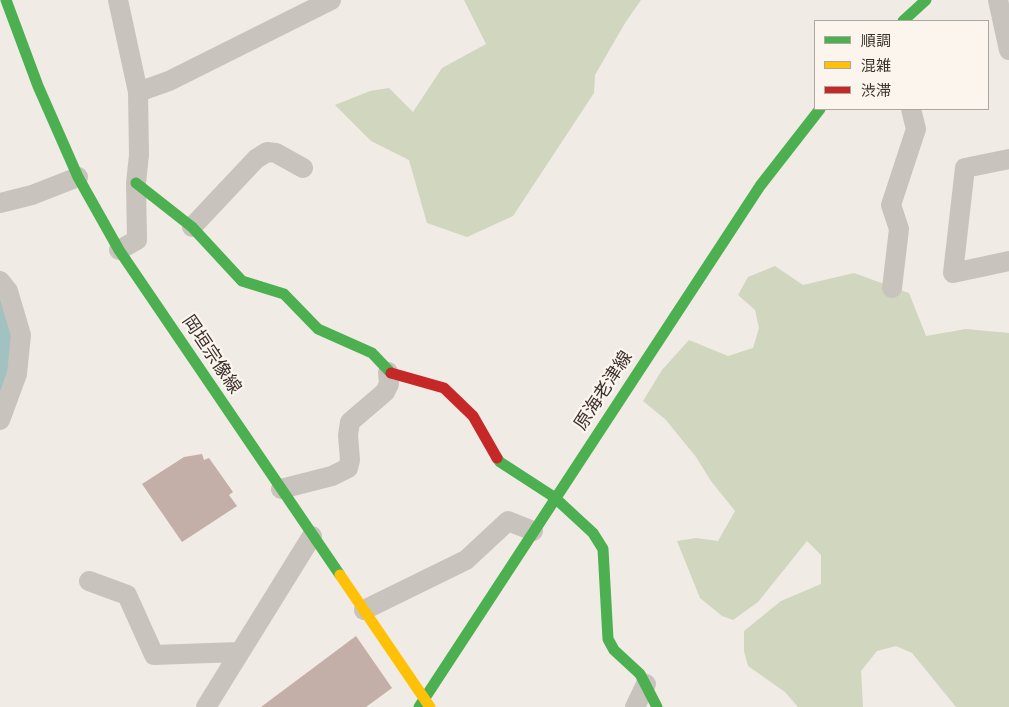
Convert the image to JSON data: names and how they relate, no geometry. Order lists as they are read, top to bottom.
{
  "streets": {
    "main road": ["岡垣宗像線", "原海老津線"]
  },
  "crossings": [
    ["岡垣宗像線", "原海老津線"]
  ],
  "legend": ["順調", "混雑", "渋滞"]
}
